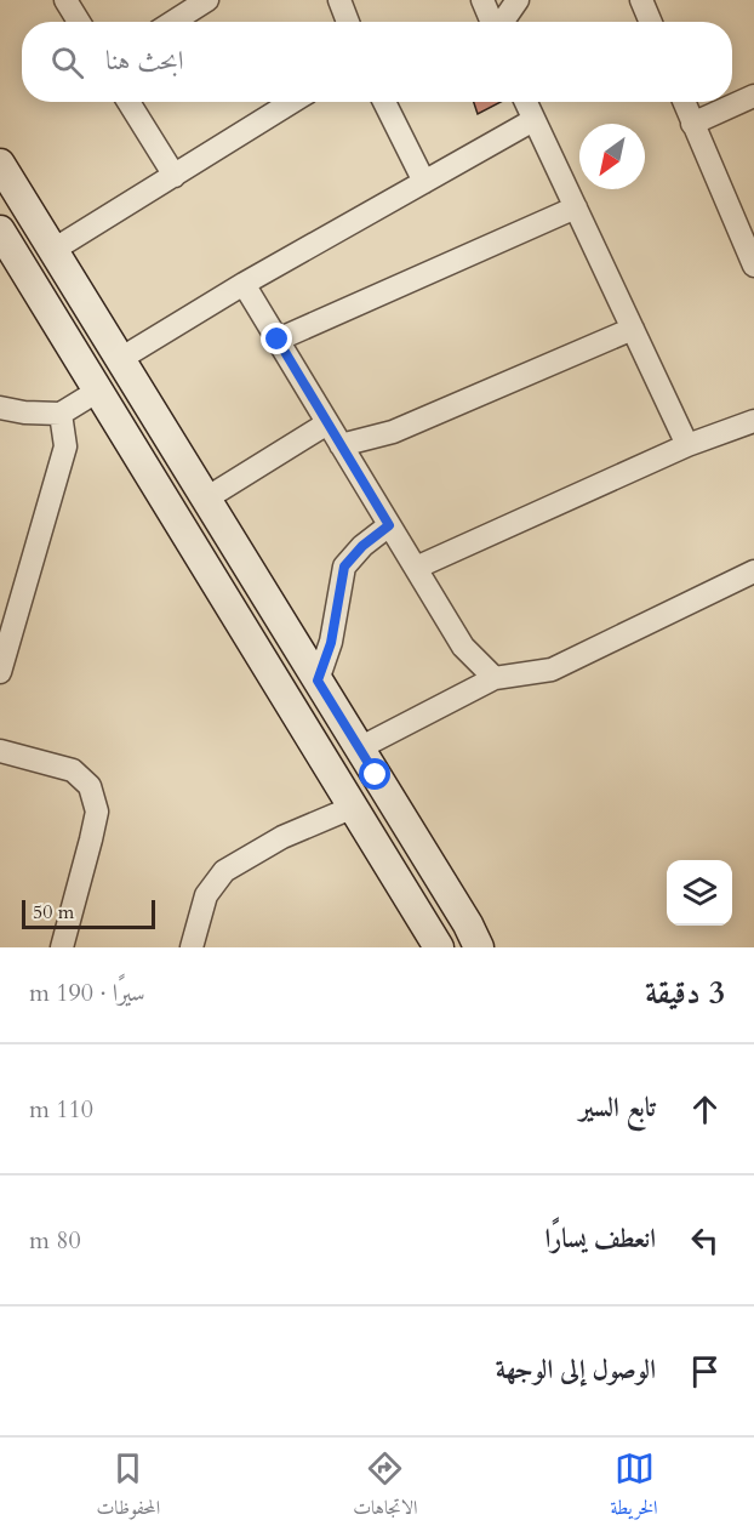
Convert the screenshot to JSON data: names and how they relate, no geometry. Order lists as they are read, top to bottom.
{
  "scale_bar": "50 m",
  "north": "bottom left",
  "page": {
    "search": "ابحث هنا",
    "scale": "50 m",
    "heading": ["3 دقيقة", "سيرًا · 190 m"],
    "list": [
      ["تابع السير", "110 m"],
      ["انعطف يسارًا", "80 m"],
      "الوصول إلى الوجهة"
    ],
    "nav": ["الخريطة", "الاتجاهات", "المحفوظات"]
  }
}
